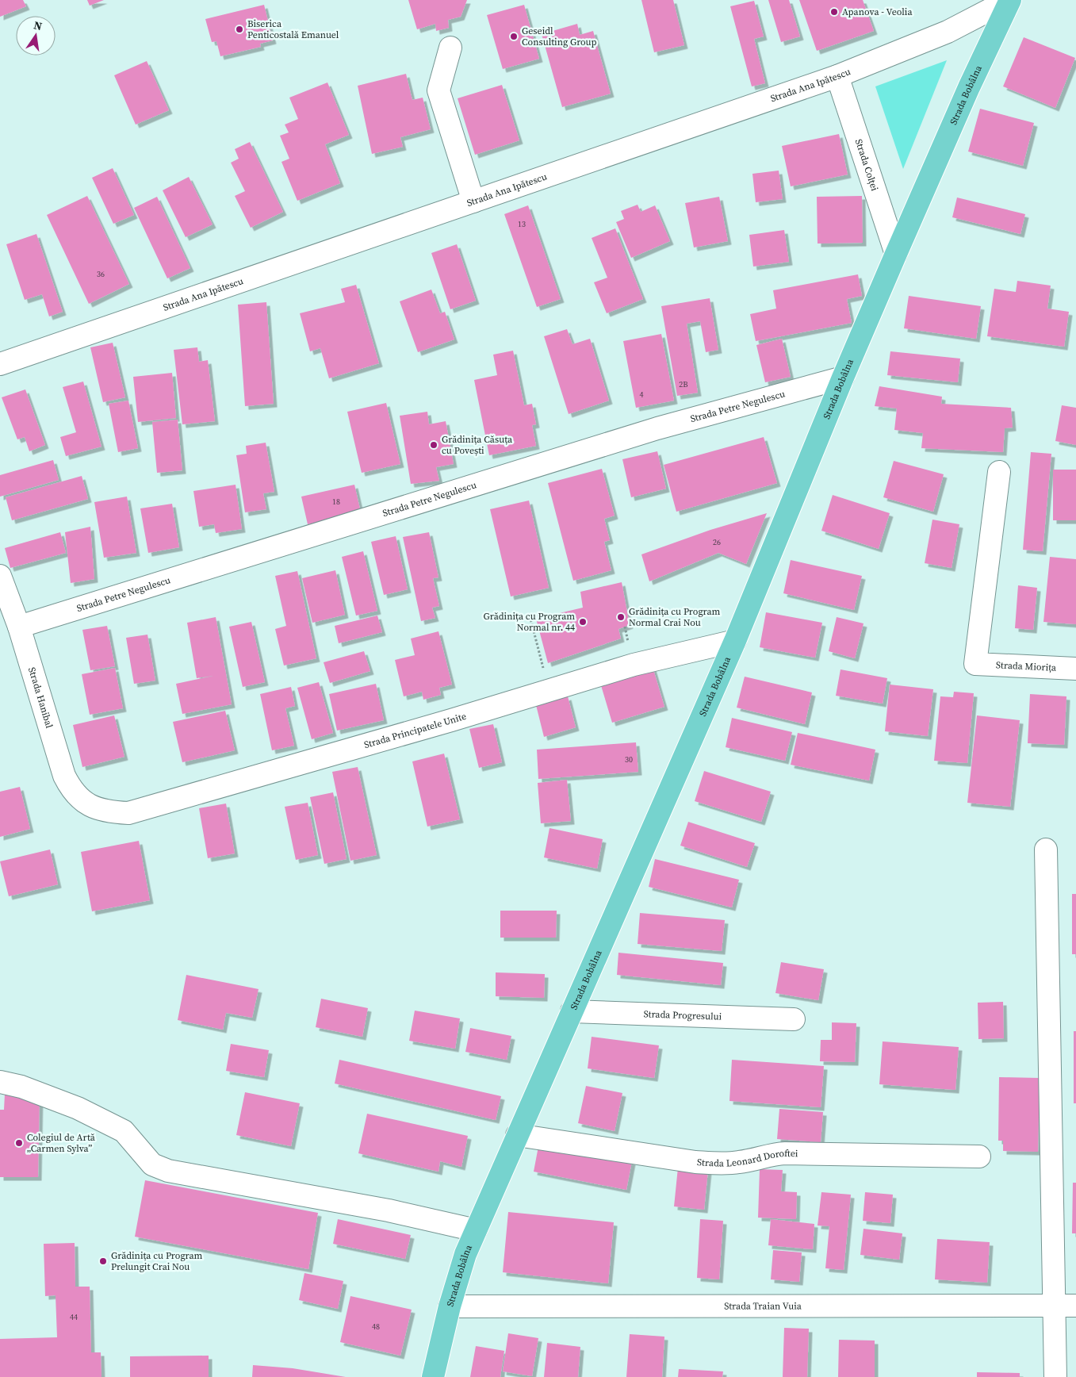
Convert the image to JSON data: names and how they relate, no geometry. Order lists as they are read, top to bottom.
{
  "streets": {
    "main road": ["Strada Bobâlna"],
    "street": [
      "Strada Ana Ipătescu",
      "Strada Colței",
      "Strada Petre Negulescu",
      "Strada Miorița",
      "Strada Hanibal",
      "Strada Principatele Unite",
      "Strada Progresului",
      "Strada Leonard Doroftei",
      "Strada Traian Vuia"
    ]
  },
  "crossings": [
    ["Strada Ana Ipătescu", "Strada Bobâlna"],
    ["Strada Ana Ipătescu", "Strada Colței"],
    ["Strada Bobâlna", "Strada Colței"],
    ["Strada Bobâlna", "Strada Petre Negulescu"],
    ["Strada Bobâlna", "Strada Principatele Unite"],
    ["Strada Bobâlna", "Strada Progresului"],
    ["Strada Bobâlna", "Strada Leonard Doroftei"],
    ["Strada Bobâlna", "Strada Traian Vuia"],
    ["Strada Petre Negulescu", "Strada Hanibal"],
    ["Strada Hanibal", "Strada Principatele Unite"]
  ],
  "places": [
    "Apanova - Veolia",
    "Biserica Penticostală Emanuel",
    "Geseidl Consulting Group",
    "Grădinița Căsuța cu Povești",
    "Grădinița cu Program Normal Crai Nou",
    "Grădinița cu Program Normal nr. 44",
    "Colegiul de Artă „Carmen Sylva”",
    "Grădinița cu Program Prelungit Crai Nou"
  ],
  "house_numbers": [
    "13",
    "36",
    "2B",
    "4",
    "18",
    "26",
    "30",
    "44",
    "48"
  ],
  "north": "top"
}
